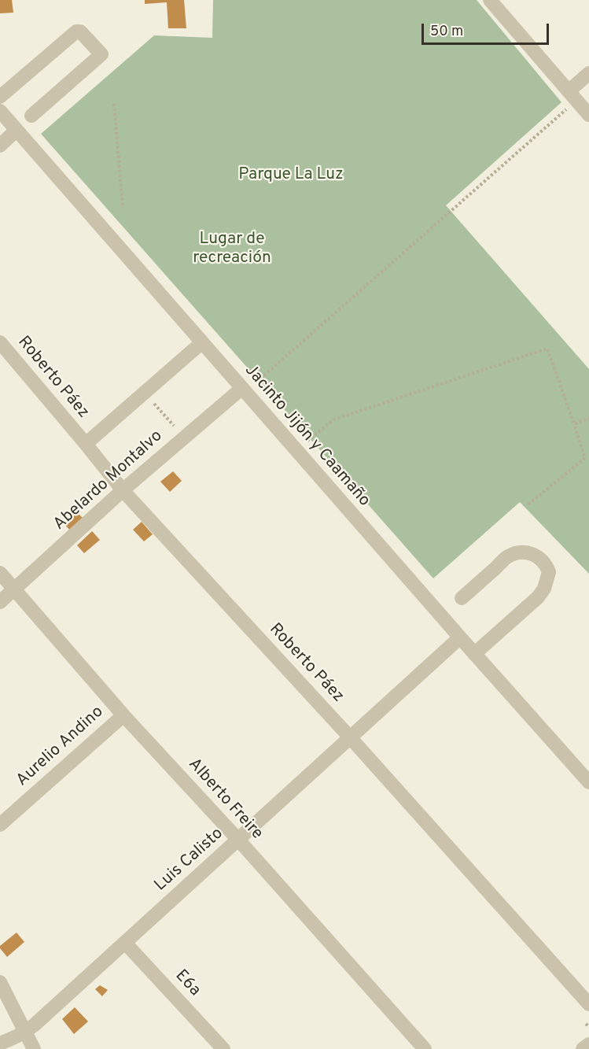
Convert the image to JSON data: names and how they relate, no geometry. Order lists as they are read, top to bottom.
{
  "streets": {
    "street": [
      "Roberto Páez",
      "Jacinto Jijón y Caamaño",
      "Abelardo Montalvo",
      "Aurelio Andino",
      "Alberto Freire",
      "Luis Calisto",
      "E6a"
    ]
  },
  "crossings": [
    ["Roberto Páez", "Abelardo Montalvo"],
    ["Roberto Páez", "Luis Calisto"],
    ["Jacinto Jijón y Caamaño", "Abelardo Montalvo"],
    ["Jacinto Jijón y Caamaño", "Luis Calisto"],
    ["Abelardo Montalvo", "Alberto Freire"],
    ["Aurelio Andino", "Alberto Freire"],
    ["Alberto Freire", "Luis Calisto"],
    ["Luis Calisto", "E6a"]
  ],
  "parks": ["Parque La Luz", "Lugar de recreación"],
  "scale_bar": "50 m"
}
